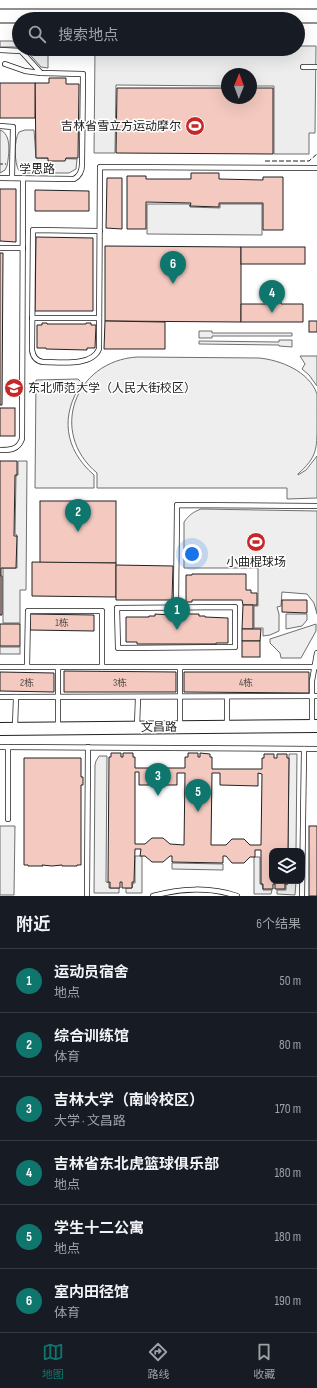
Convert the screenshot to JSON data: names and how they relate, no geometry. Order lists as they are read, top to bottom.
{
  "streets": {
    "street": ["文昌路"],
    "lane": ["学思路"]
  },
  "places": {
    "sports": ["吉林省雪立方运动摩尔", "小曲棍球场"],
    "school or university": ["东北师范大学（人民大街校区）"]
  },
  "house_numbers": [
    "1栋",
    "2栋",
    "3栋",
    "4栋"
  ],
  "north": "top",
  "page": {
    "search": "搜索地点",
    "pins": [
      "6",
      "4",
      "2",
      "1",
      "3",
      "5"
    ],
    "heading": ["附近", "6个结果"],
    "list": [
      {
        "mark": "1",
        "name": "运动员宿舍",
        "note": "地点",
        "value": "50 m"
      },
      {
        "mark": "2",
        "name": "综合训练馆",
        "note": "体育",
        "value": "80 m"
      },
      {
        "mark": "3",
        "name": "吉林大学（南岭校区）",
        "note": "大学 · 文昌路",
        "value": "170 m"
      },
      {
        "mark": "4",
        "name": "吉林省东北虎篮球俱乐部",
        "note": "地点",
        "value": "180 m"
      },
      {
        "mark": "5",
        "name": "学生十二公寓",
        "note": "地点",
        "value": "180 m"
      },
      {
        "mark": "6",
        "name": "室内田径馆",
        "note": "体育",
        "value": "190 m"
      }
    ],
    "nav": ["地图", "路线", "收藏"]
  }
}
